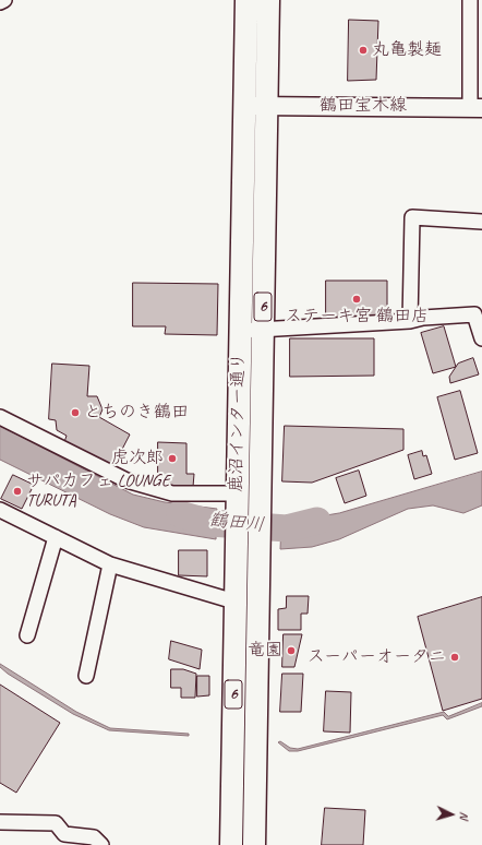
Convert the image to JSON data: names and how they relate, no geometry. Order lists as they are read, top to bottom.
{
  "streets": {
    "main road": ["6", "鹿沼インター通り"],
    "street": ["鶴田宝木線"]
  },
  "crossings": [
    ["鶴田宝木線", "鹿沼インター通り"]
  ],
  "water": ["鶴田川"],
  "places": [
    "丸亀製麺",
    "ステーキ宮 鶴田店",
    "とちのき鶴田",
    "虎次郎",
    "サパカフェ LOUNGE TURUTA",
    "竜園",
    "スーパーオータニ"
  ],
  "north": "right"
}
